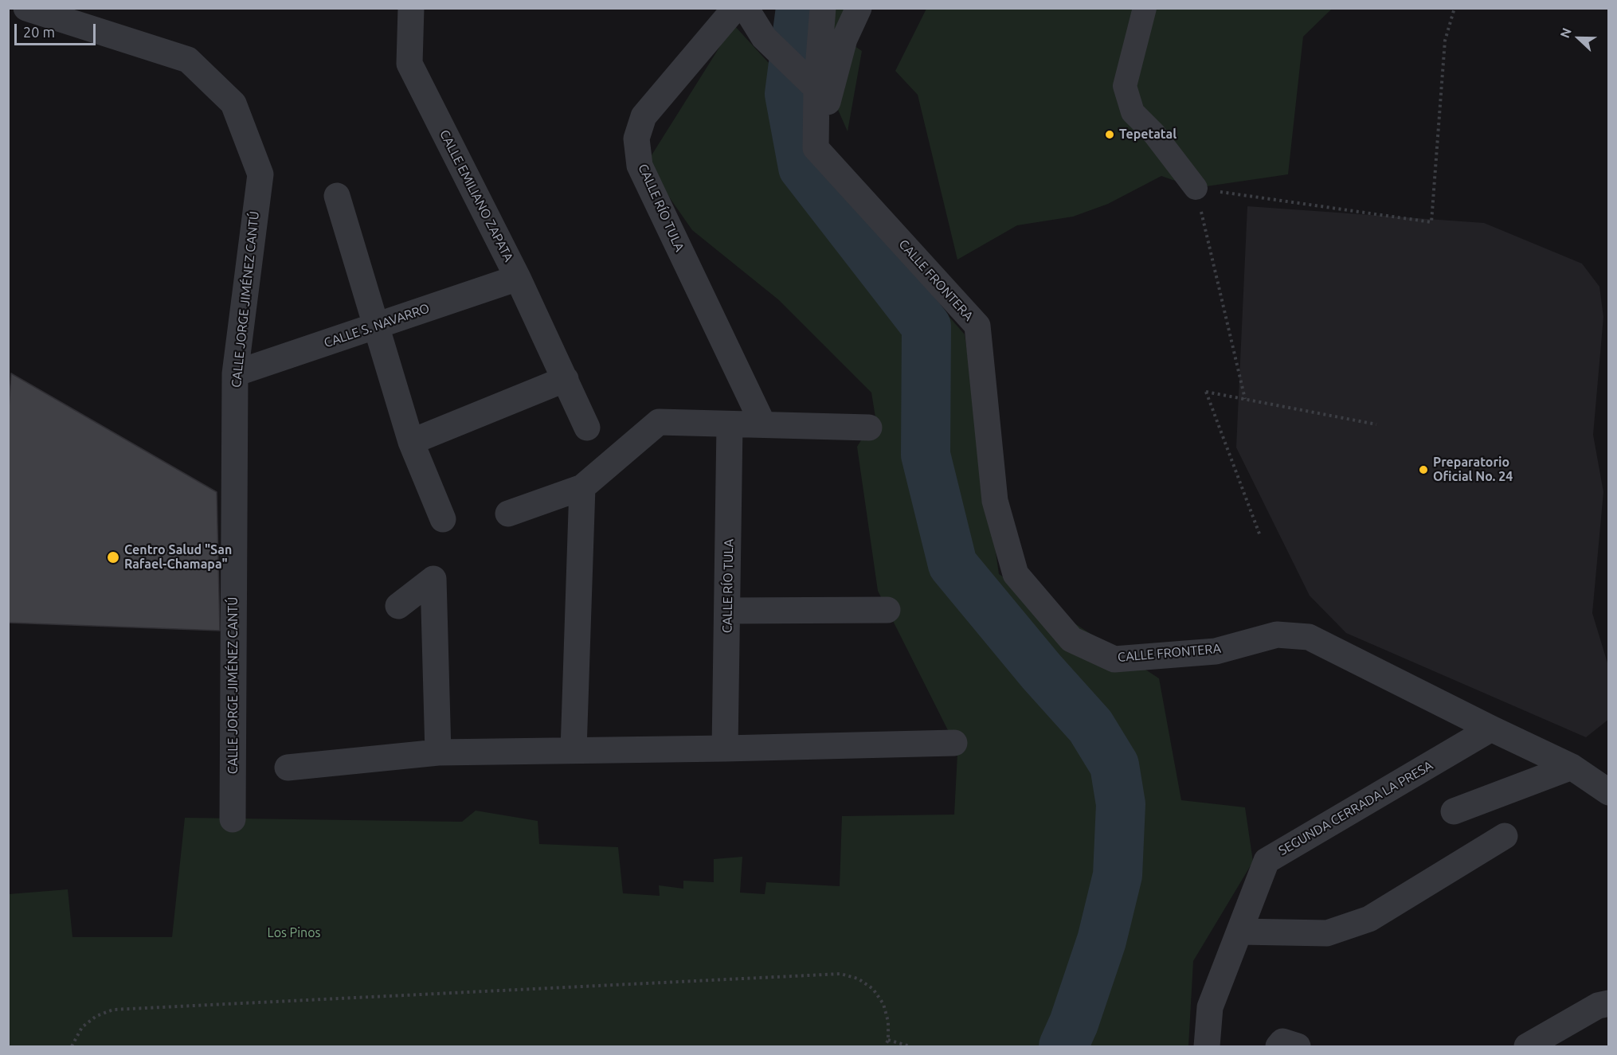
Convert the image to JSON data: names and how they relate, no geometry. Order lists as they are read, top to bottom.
{
  "streets": {
    "street": [
      "CALLE EMILIANO ZAPATA",
      "CALLE RÍO TULA",
      "CALLE FRONTERA",
      "CALLE JORGE JIMÉNEZ CANTÚ",
      "CALLE S. NAVARRO",
      "SEGUNDA CERRADA LA PRESA"
    ]
  },
  "crossings": [
    ["CALLE EMILIANO ZAPATA", "CALLE S. NAVARRO"],
    ["CALLE FRONTERA", "SEGUNDA CERRADA LA PRESA"],
    ["CALLE JORGE JIMÉNEZ CANTÚ", "CALLE S. NAVARRO"]
  ],
  "parks": ["Los Pinos"],
  "places": ["Tepetatal", "Preparatorio Oficial No. 24", "Centro Salud \"San Rafael-Chamapa\""],
  "scale_bar": "20 m",
  "north": "left"
}
